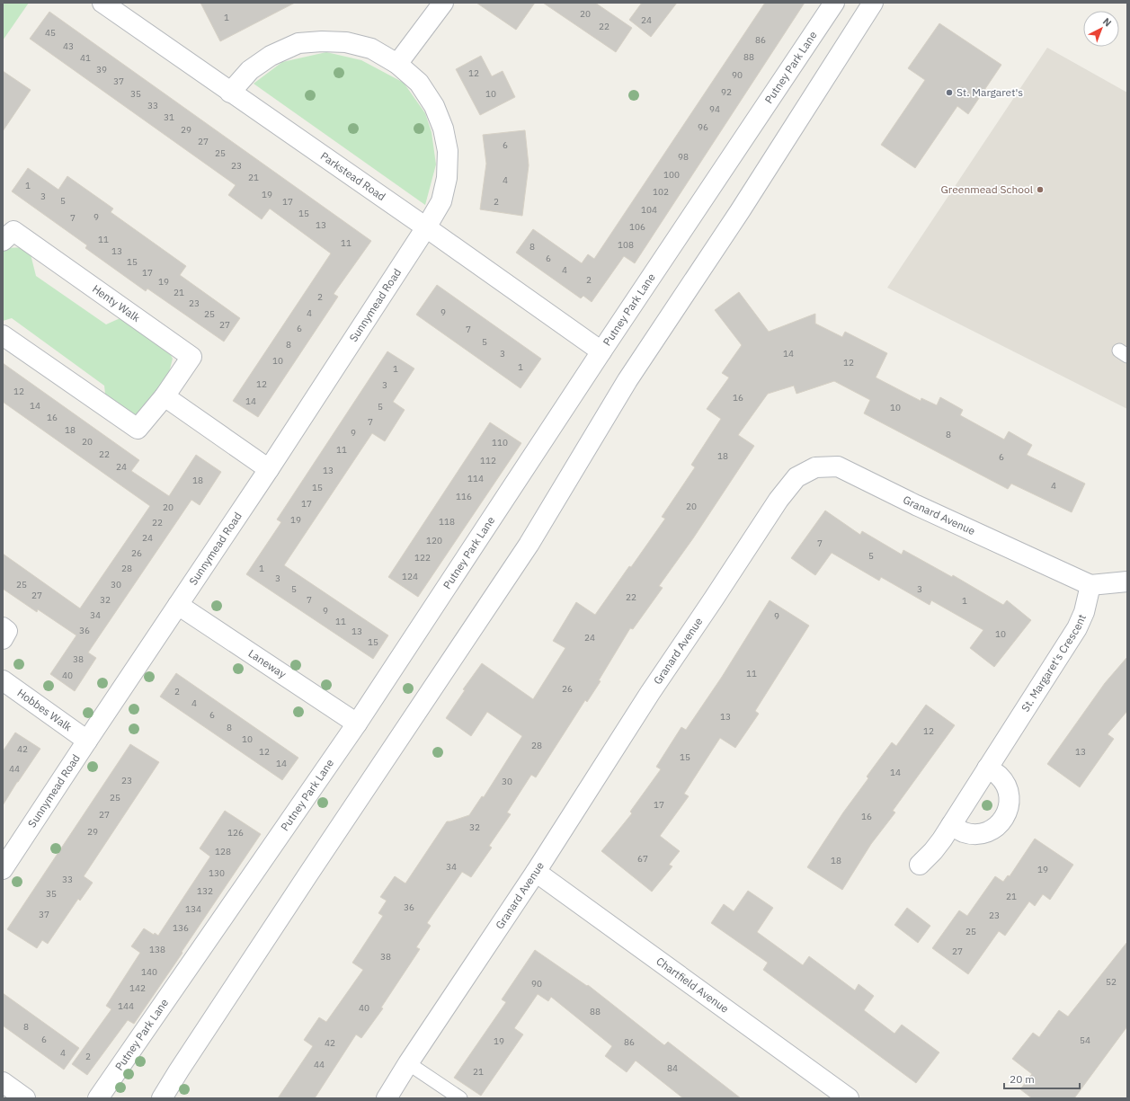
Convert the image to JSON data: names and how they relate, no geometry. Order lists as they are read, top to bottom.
{
  "streets": {
    "street": [
      "Putney Park Lane",
      "Parkstead Road",
      "Henty Walk",
      "Sunnymead Road",
      "Granard Avenue",
      "St. Margaret's Crescent",
      "Laneway",
      "Hobbes Walk",
      "Chartfield Avenue"
    ]
  },
  "crossings": [
    ["Putney Park Lane", "Parkstead Road"],
    ["Putney Park Lane", "Laneway"],
    ["Parkstead Road", "Sunnymead Road"],
    ["Sunnymead Road", "Laneway"],
    ["Sunnymead Road", "Hobbes Walk"],
    ["Granard Avenue", "St. Margaret's Crescent"],
    ["Granard Avenue", "Chartfield Avenue"]
  ],
  "places": ["St. Margaret's", "Greenmead School"],
  "house_numbers": [
    "20",
    "1",
    "24",
    "22",
    "45",
    "86",
    "43",
    "88",
    "41",
    "39",
    "12",
    "90",
    "37",
    "92",
    "35",
    "10",
    "33",
    "94",
    "31",
    "96",
    "29",
    "27",
    "6",
    "25",
    "98",
    "23",
    "100",
    "21",
    "4",
    "1",
    "102",
    "19",
    "3",
    "5",
    "17",
    "2",
    "104",
    "15",
    "9",
    "7",
    "13",
    "106",
    "11",
    "11",
    "108",
    "8",
    "13",
    "6",
    "15",
    "4",
    "17",
    "2",
    "19",
    "21",
    "2",
    "23",
    "9",
    "4",
    "25",
    "27",
    "6",
    "7",
    "5",
    "8",
    "3",
    "14",
    "10",
    "12",
    "1",
    "1",
    "12",
    "3",
    "12",
    "16",
    "14",
    "14",
    "5",
    "10",
    "16",
    "7",
    "18",
    "9",
    "8",
    "20",
    "110",
    "11",
    "22",
    "18",
    "6",
    "112",
    "24",
    "13",
    "114",
    "18",
    "4",
    "15",
    "116",
    "17",
    "20",
    "20",
    "19",
    "118",
    "22",
    "24",
    "120",
    "7",
    "26",
    "5",
    "122",
    "28",
    "1",
    "124",
    "3",
    "25",
    "30",
    "5",
    "3",
    "27",
    "22",
    "32",
    "7",
    "1",
    "9",
    "34",
    "9",
    "11",
    "36",
    "13",
    "10",
    "24",
    "15",
    "38",
    "11",
    "40",
    "26",
    "2",
    "4",
    "6",
    "13",
    "8",
    "12",
    "10",
    "28",
    "42",
    "12",
    "13",
    "15",
    "14",
    "44",
    "14",
    "23",
    "30",
    "25",
    "17",
    "27",
    "16",
    "32",
    "29",
    "126",
    "128",
    "67",
    "18",
    "34",
    "19",
    "130",
    "33",
    "132",
    "35",
    "21",
    "36",
    "134",
    "37",
    "23",
    "136",
    "25",
    "138",
    "27",
    "38",
    "140",
    "52",
    "90",
    "142",
    "144",
    "40",
    "88",
    "8",
    "6",
    "54",
    "19",
    "86",
    "42",
    "4",
    "2",
    "44",
    "84",
    "21"
  ],
  "scale_bar": "20 m",
  "north": "top right"
}
